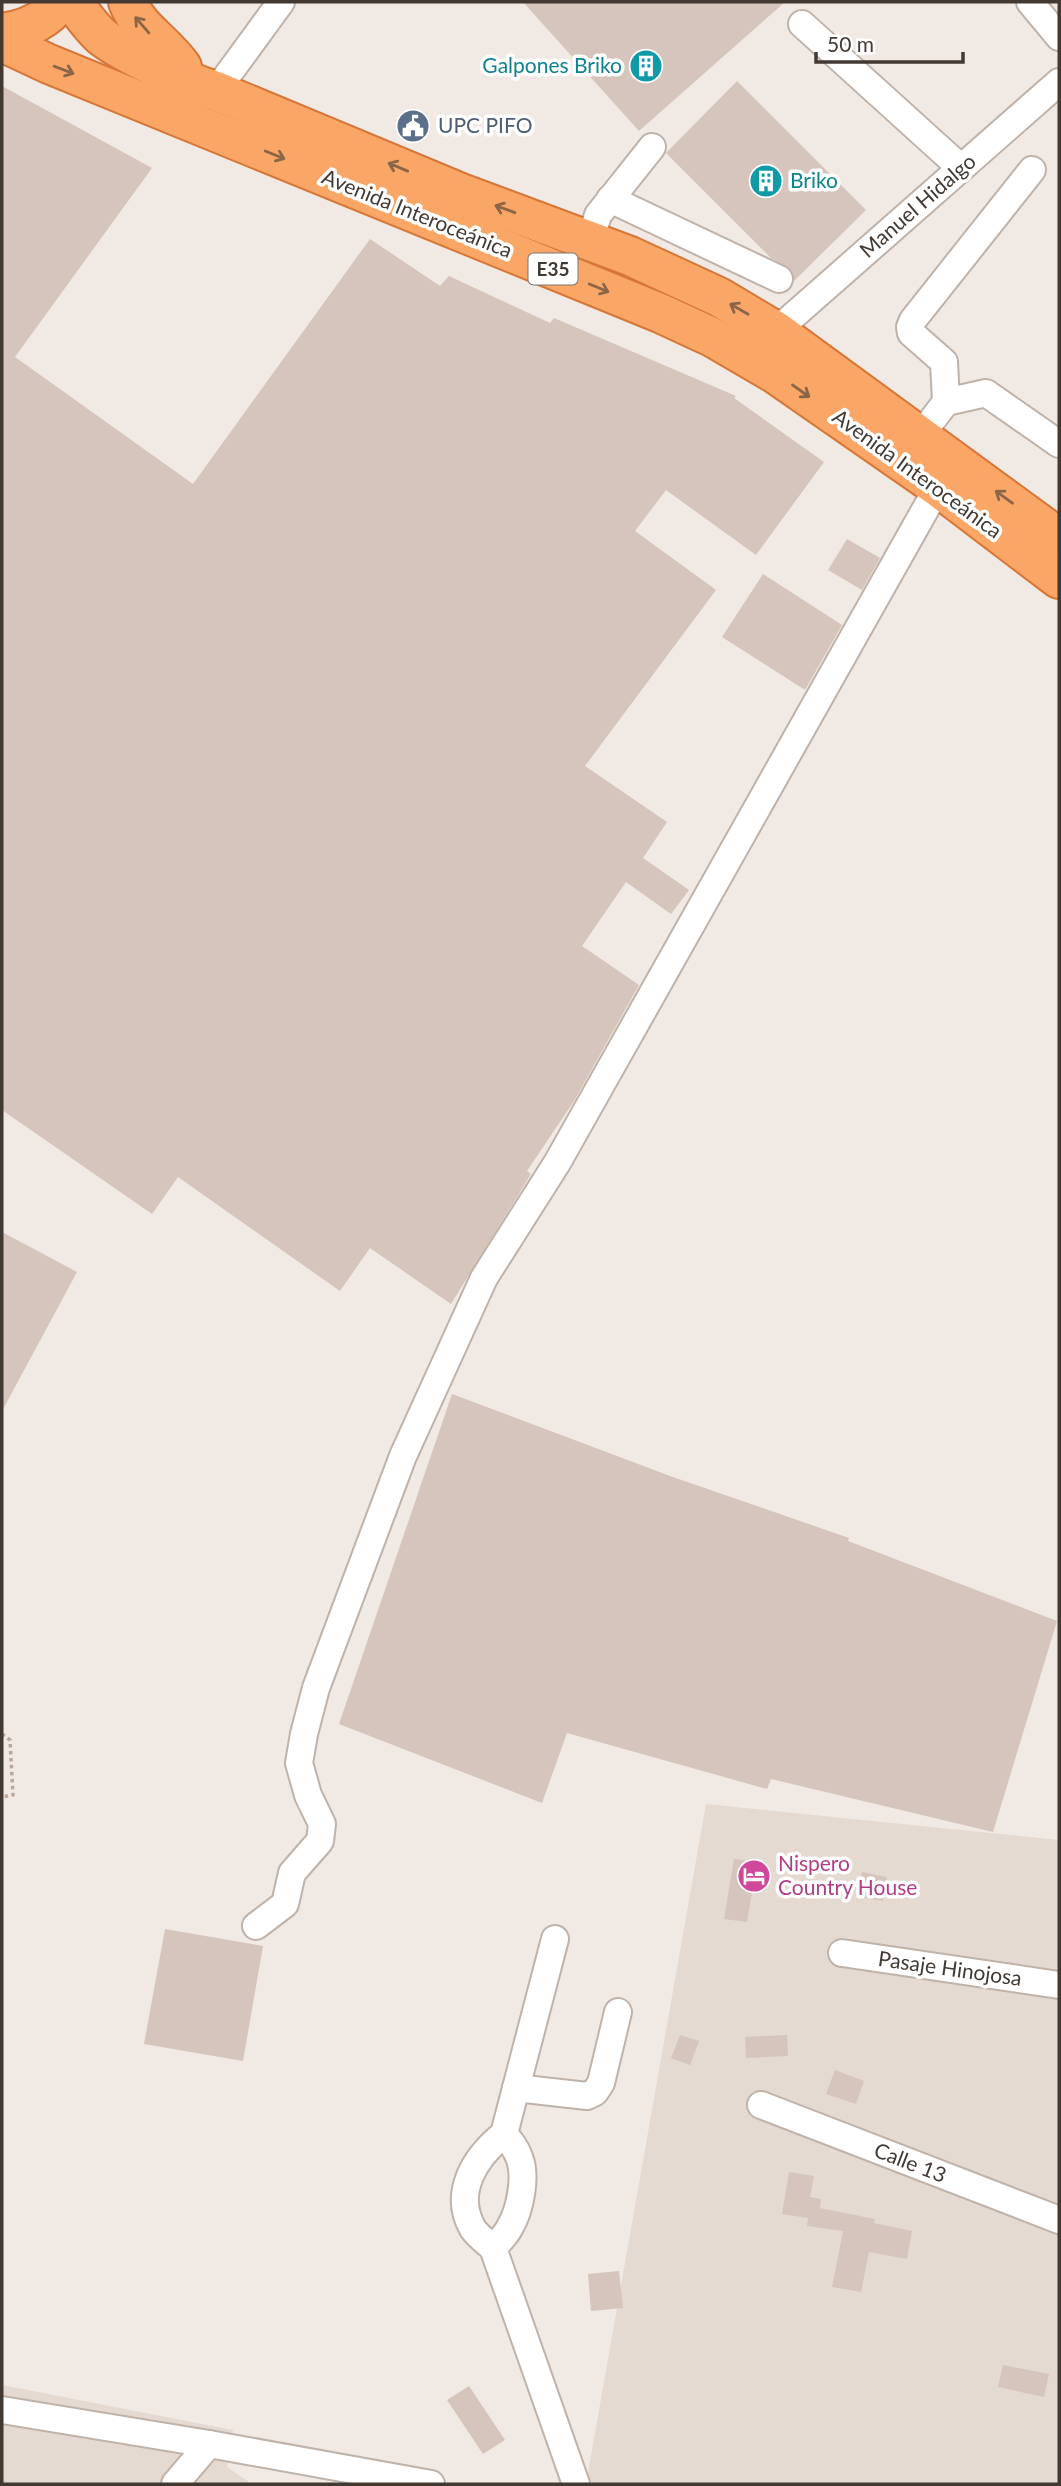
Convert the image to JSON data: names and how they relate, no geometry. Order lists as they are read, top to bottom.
{
  "streets": {
    "highway": ["Avenida Interoceánica", "E35"],
    "street": ["Manuel Hidalgo", "Pasaje Hinojosa", "Calle 13"]
  },
  "crossings": [
    ["Manuel Hidalgo", "Avenida Interoceánica"]
  ],
  "places": {
    "building": ["Galpones Briko", "Briko"],
    "public building": ["UPC PIFO"],
    "hotel": ["Nispero Country House"]
  },
  "scale_bar": "50 m"
}
